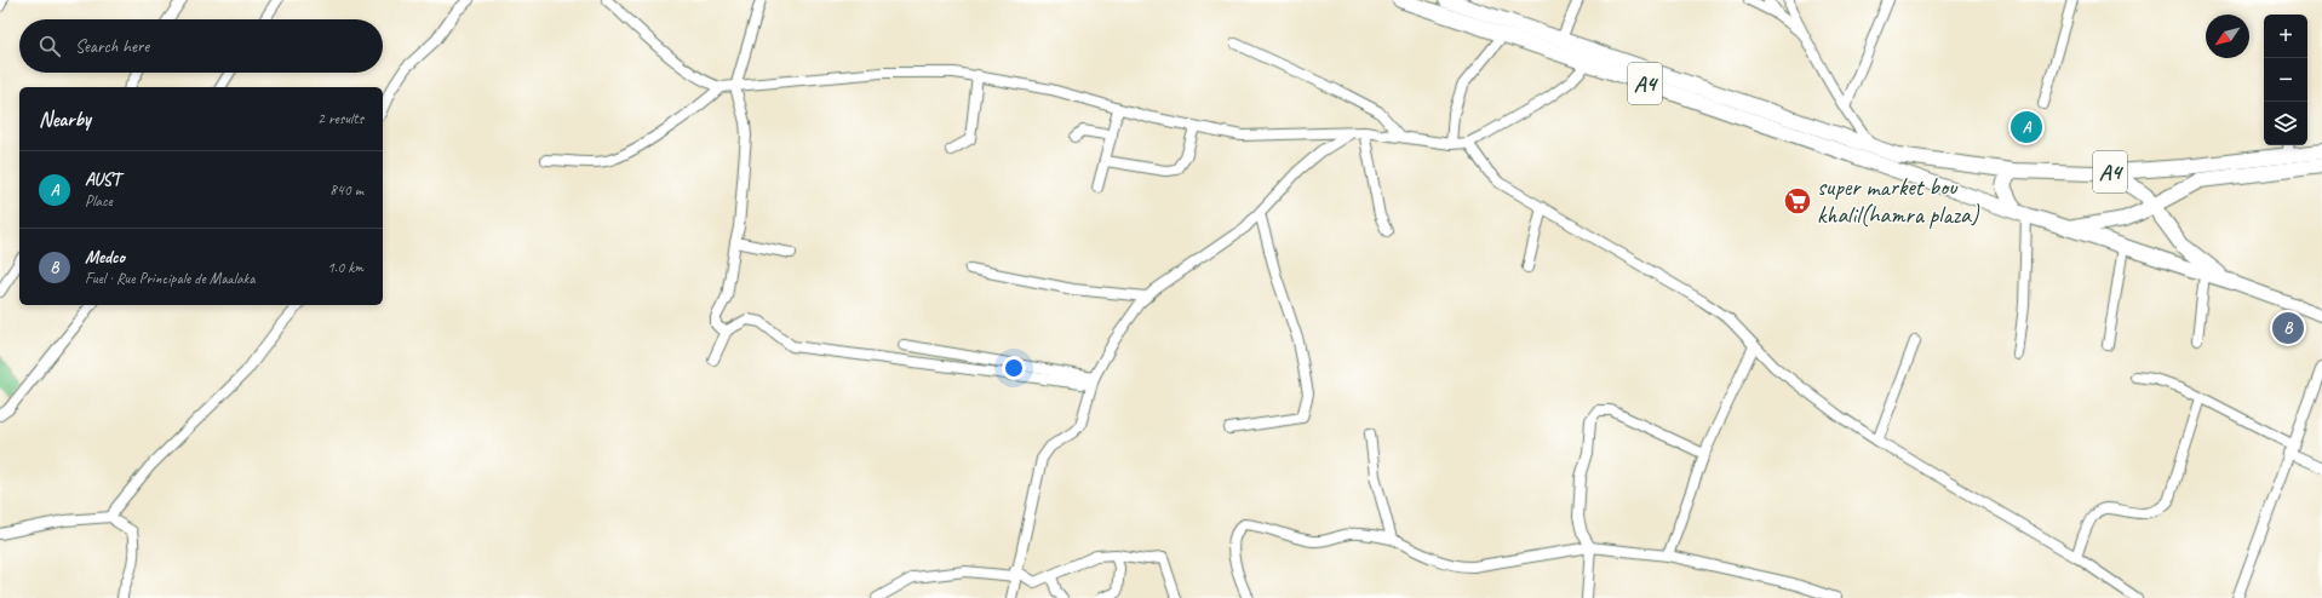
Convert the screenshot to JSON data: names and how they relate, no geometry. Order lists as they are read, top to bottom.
{
  "streets": {
    "highway": ["A4"]
  },
  "places": {
    "supermarket": ["super market bou khalil(hamra plaza)"]
  },
  "north": "bottom left",
  "page": {
    "map_buttons": ["+", "−"],
    "search": "Search here",
    "heading": ["Nearby", "2 results"],
    "pins": ["A", "B"],
    "list": [
      {
        "mark": "A",
        "name": "AUST",
        "note": "Place",
        "value": "840 m"
      },
      {
        "mark": "B",
        "name": "Medco",
        "note": "Fuel · Rue Principale de Maalaka",
        "value": "1.0 km"
      }
    ]
  }
}
